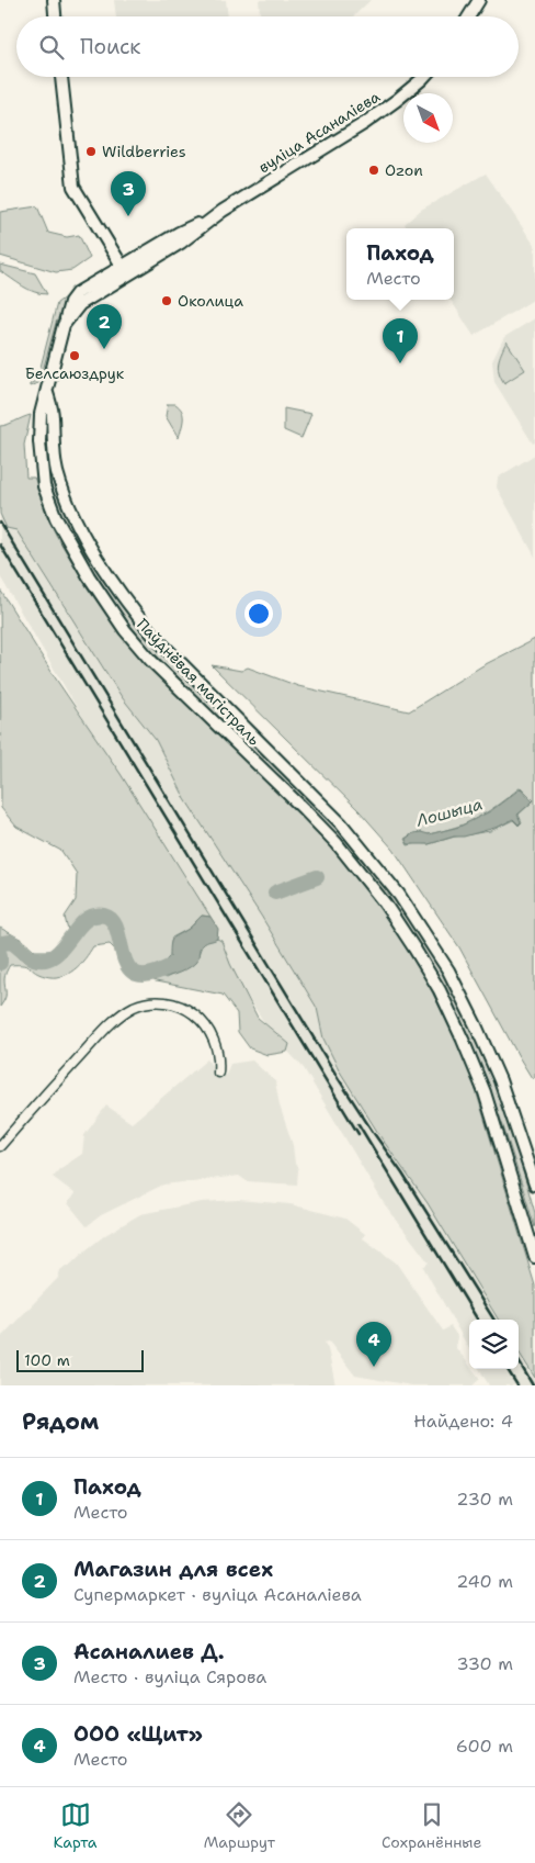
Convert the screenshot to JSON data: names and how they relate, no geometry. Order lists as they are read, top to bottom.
{
  "streets": {
    "main road": ["вуліца Асаналіева", "Паўднёвая магістраль"]
  },
  "crossings": [
    ["вуліца Асаналіева", "Паўднёвая магістраль"]
  ],
  "water": ["Лошыца"],
  "places": [
    "Wildberries",
    "Ozon",
    "Околица",
    "Белсаюздрук"
  ],
  "scale_bar": "100 m",
  "north": "bottom right",
  "page": {
    "search": "Поиск",
    "pins": [
      "3",
      "2",
      "1",
      "4"
    ],
    "popup": ["Паход", "Место"],
    "scale": "100 m",
    "heading": ["Рядом", "Найдено: 4"],
    "list": [
      {
        "mark": "1",
        "name": "Паход",
        "note": "Место",
        "value": "230 m"
      },
      {
        "mark": "2",
        "name": "Магазин для всех",
        "note": "Супермаркет · вуліца Асаналіева",
        "value": "240 m"
      },
      {
        "mark": "3",
        "name": "Асаналиев Д.",
        "note": "Место · вуліца Сярова",
        "value": "330 m"
      },
      {
        "mark": "4",
        "name": "ООО «Щит»",
        "note": "Место",
        "value": "600 m"
      }
    ],
    "nav": ["Карта", "Маршрут", "Сохранённые"]
  }
}
